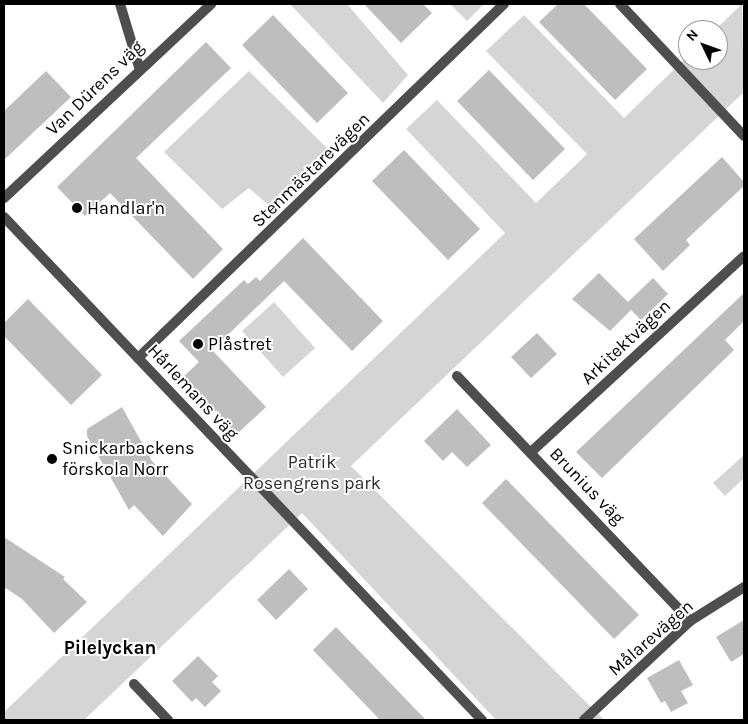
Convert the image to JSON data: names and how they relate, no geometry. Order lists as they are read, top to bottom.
{
  "streets": {
    "street": [
      "Van Dürens väg",
      "Stenmästarevägen",
      "Arkitektvägen",
      "Hårlemans väg",
      "Brunius väg",
      "Målarevägen"
    ]
  },
  "crossings": [
    ["Stenmästarevägen", "Hårlemans väg"],
    ["Arkitektvägen", "Brunius väg"],
    ["Brunius väg", "Målarevägen"]
  ],
  "districts": ["Pilelyckan"],
  "parks": ["Patrik Rosengrens park"],
  "places": ["Handlar'n", "Plåstret", "Snickarbackens förskola Norr"],
  "north": "top left"
}
